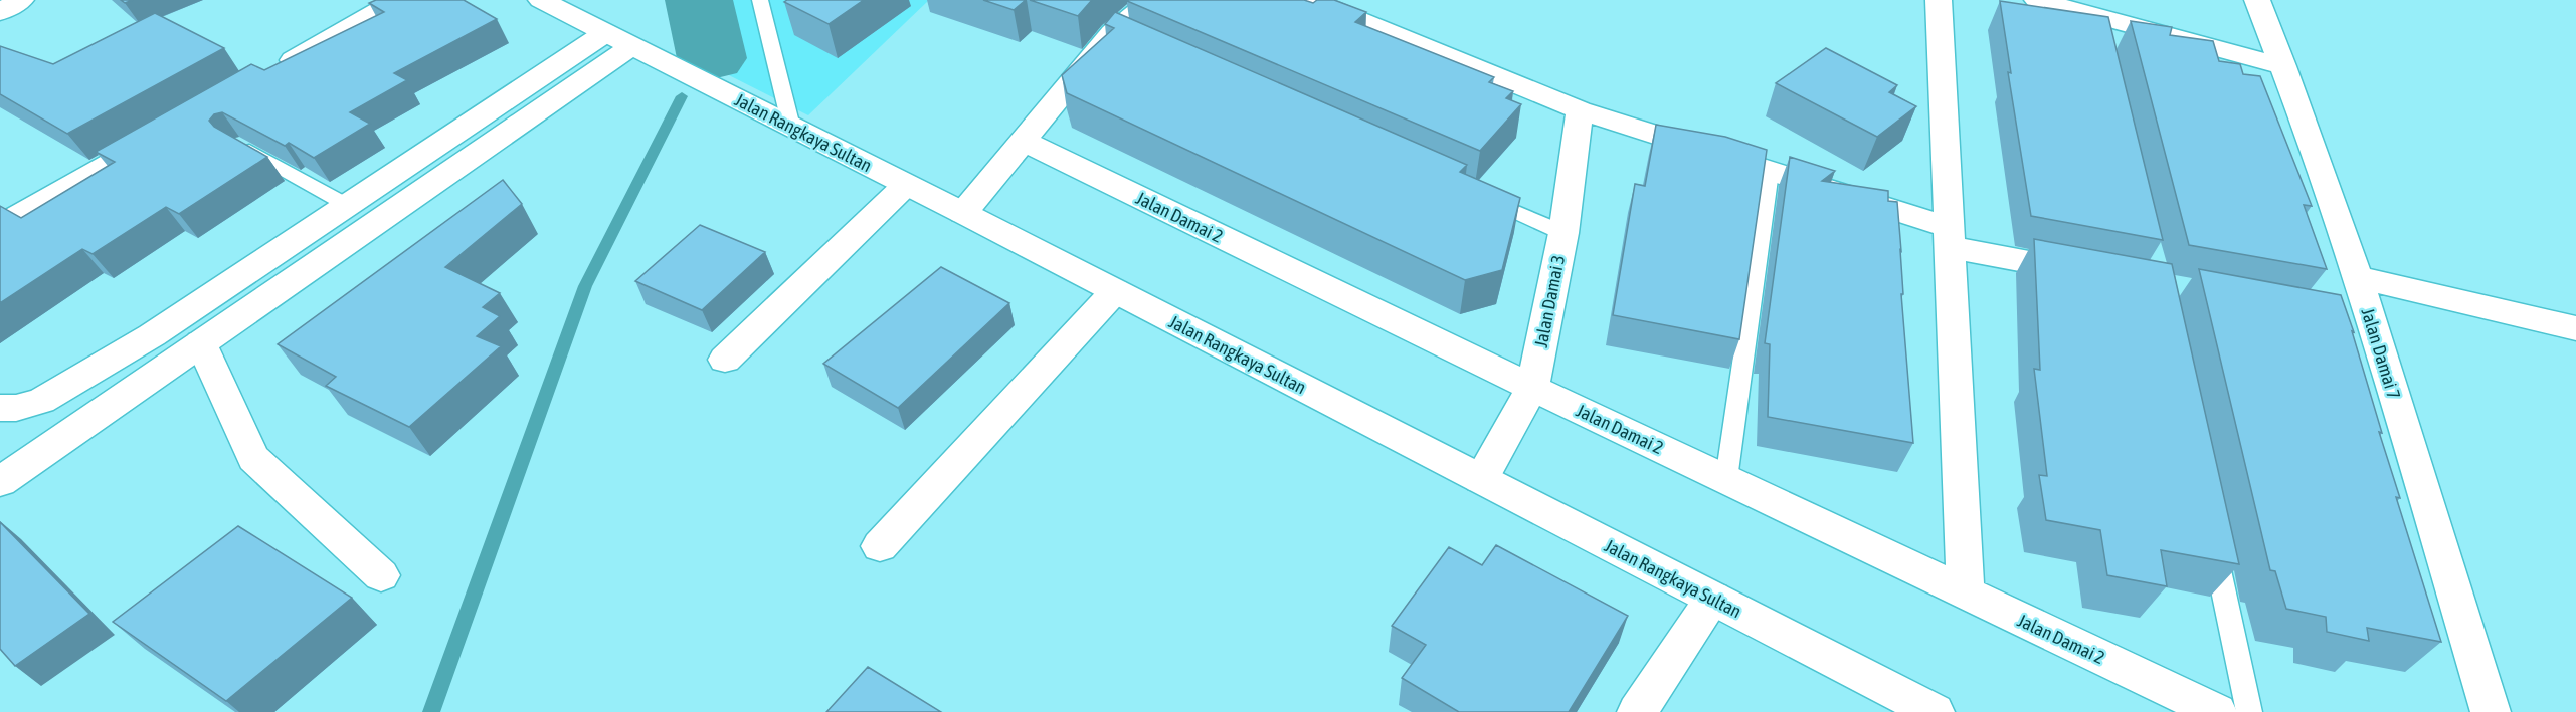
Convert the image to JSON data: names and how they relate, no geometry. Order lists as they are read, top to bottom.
{
  "streets": {
    "street": [
      "Jalan Rangkaya Sultan",
      "Jalan Damai 2",
      "Jalan Damai 3",
      "Jalan Damai 7"
    ]
  },
  "crossings": [
    ["Jalan Rangkaya Sultan", "Jalan Damai 3"],
    ["Jalan Damai 2", "Jalan Damai 3"]
  ]
}
